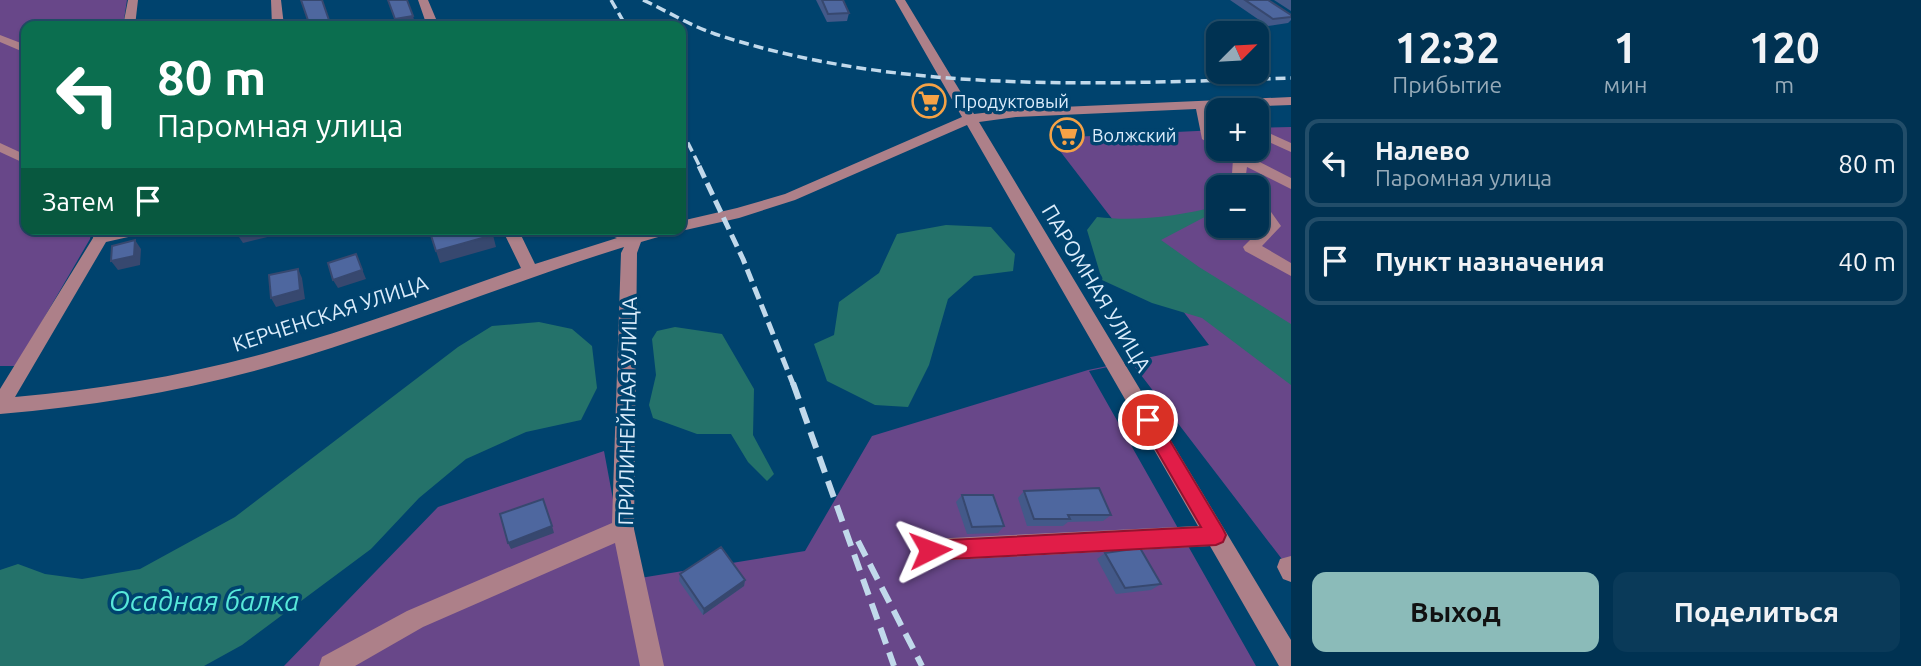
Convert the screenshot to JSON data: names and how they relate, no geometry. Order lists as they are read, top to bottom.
{
  "streets": {
    "street": ["ПАРОМНАЯ УЛИЦА", "КЕРЧЕНСКАЯ УЛИЦА", "ПРИЛИНЕЙНАЯ УЛИЦА"]
  },
  "crossings": [
    ["КЕРЧЕНСКАЯ УЛИЦА", "ПРИЛИНЕЙНАЯ УЛИЦА"]
  ],
  "water": ["Осадная балка"],
  "places": {
    "supermarket": ["Продуктовый", "Волжский"]
  },
  "north": "top right",
  "page": {
    "eta": [
      "12:32",
      "Прибытие",
      "1",
      "мин",
      "120",
      "m"
    ],
    "map_buttons": ["+", "−"],
    "turn": ["80 m", "Паромная улица"],
    "list": [
      {
        "name": "Налево",
        "note": "Паромная улица",
        "value": "80 m"
      },
      {
        "name": "Пункт назначения",
        "value": "40 m"
      }
    ],
    "then": "Затем",
    "buttons": ["Выход", "Поделиться"]
  }
}
